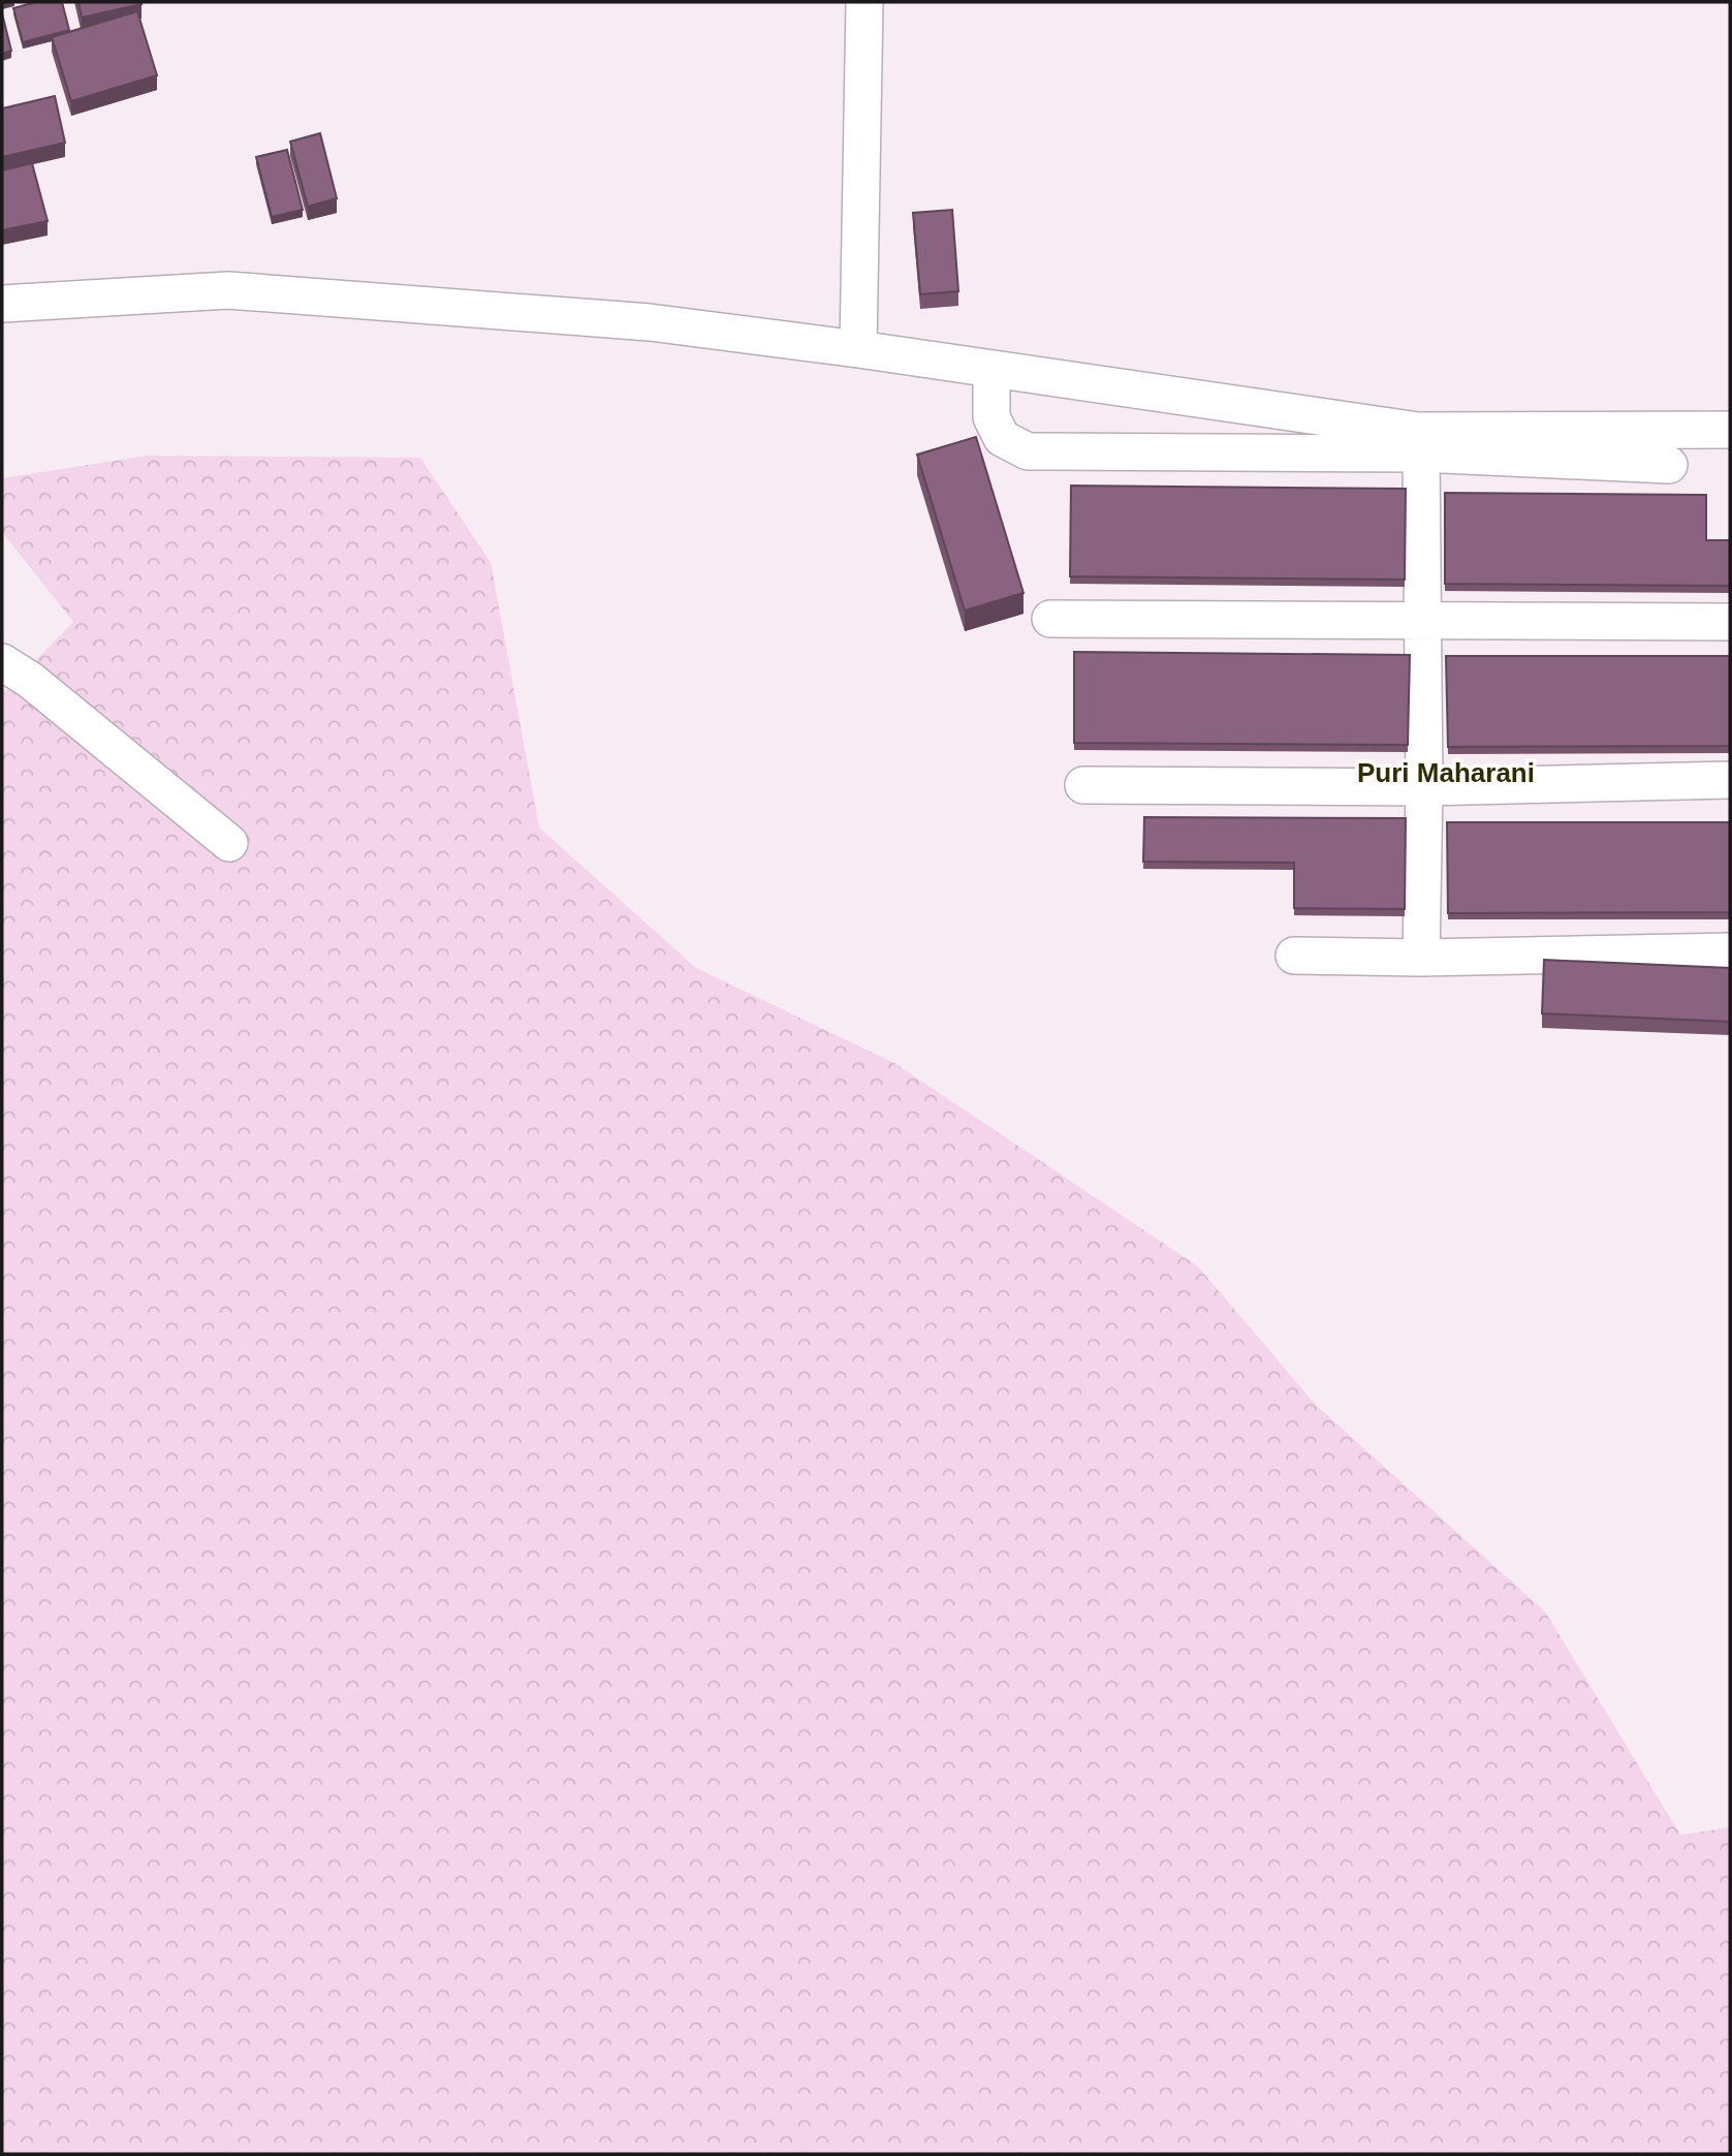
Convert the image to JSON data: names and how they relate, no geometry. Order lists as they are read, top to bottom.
{
  "districts": ["Puri Maharani"]
}
